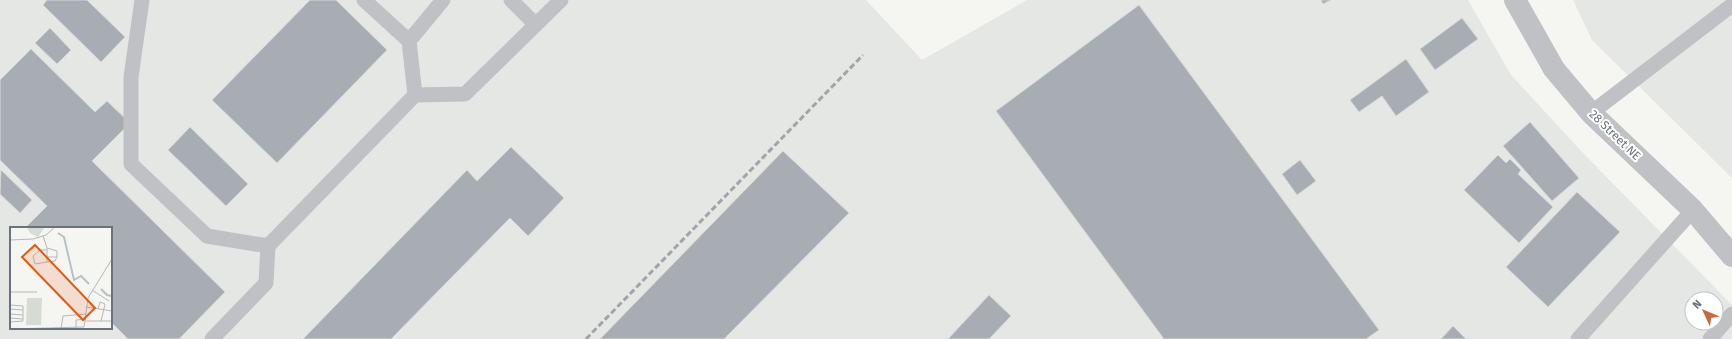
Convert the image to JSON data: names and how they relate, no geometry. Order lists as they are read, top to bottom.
{
  "streets": {
    "street": ["28 Street NE"]
  },
  "north": "top left"
}
